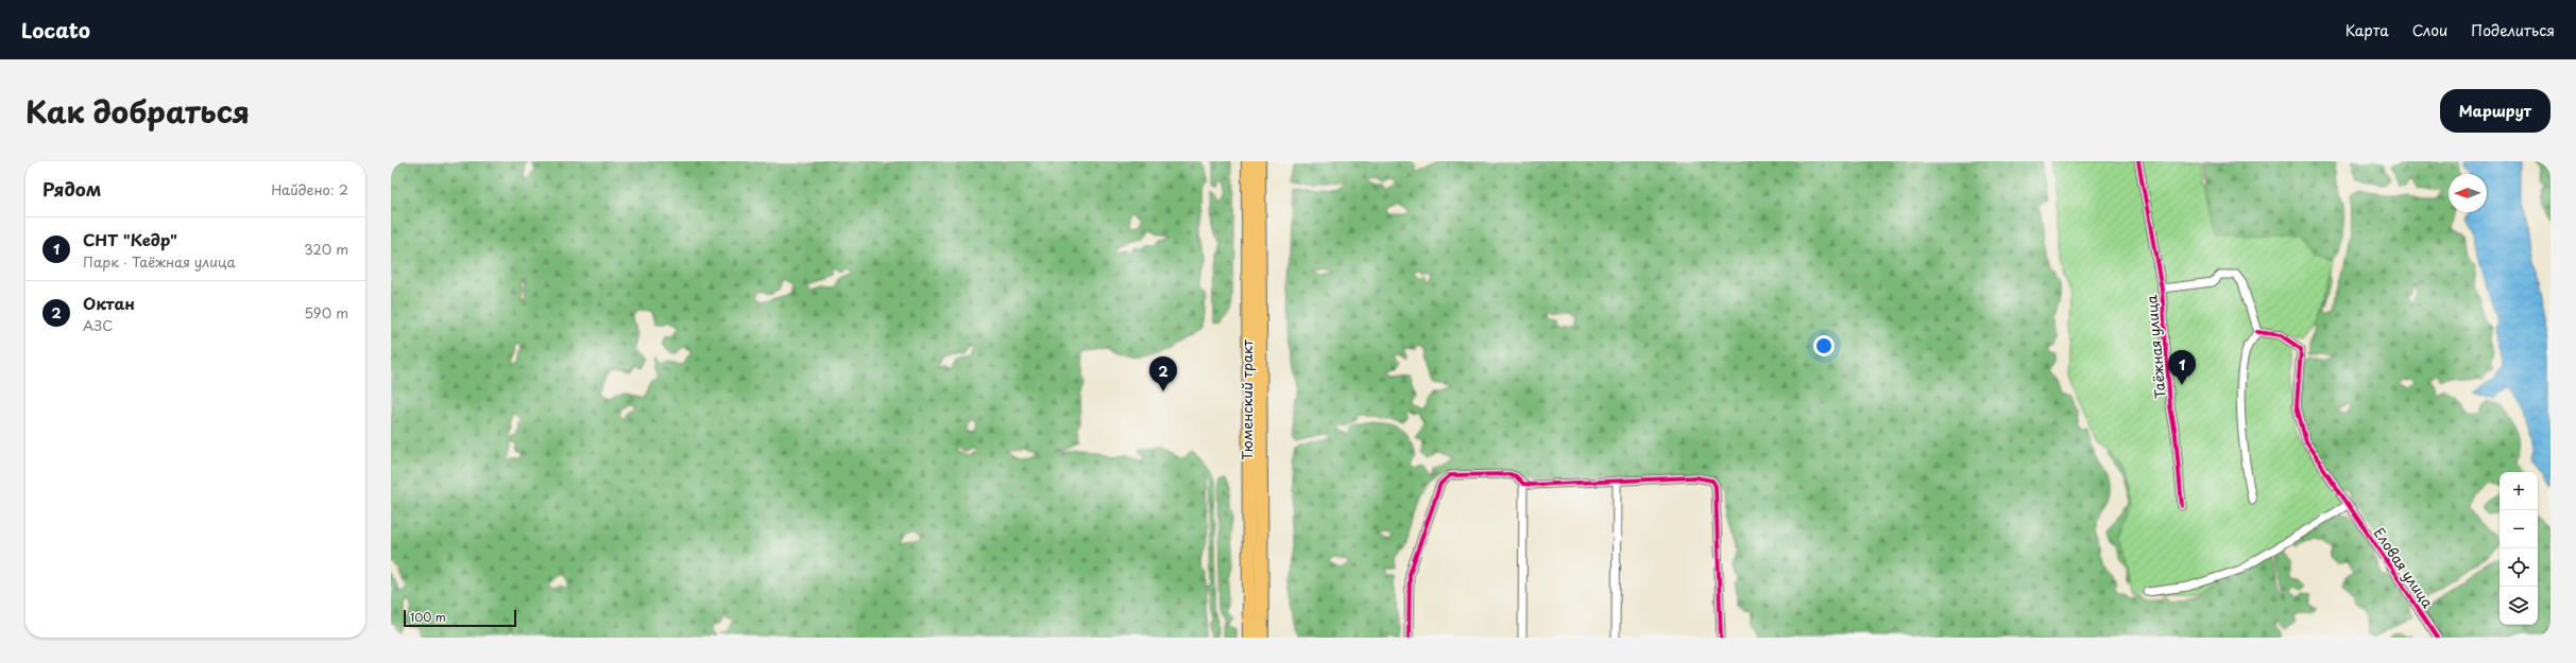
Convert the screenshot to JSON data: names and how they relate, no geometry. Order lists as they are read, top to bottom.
{
  "streets": {
    "main road": ["Тюменский тракт"],
    "street": ["Таёжная улица", "Еловая улица"]
  },
  "scale_bar": "100 m",
  "north": "left",
  "page": {
    "header": "Locato",
    "nav": ["Карта", "Слои", "Поделиться"],
    "title": "Как добраться",
    "buttons": "Маршрут",
    "heading": ["Рядом", "Найдено: 2"],
    "list": [
      {
        "mark": "1",
        "name": "СНТ \"Кедр\"",
        "note": "Парк · Таёжная улица",
        "value": "320 m"
      },
      {
        "mark": "2",
        "name": "Октан",
        "note": "АЗС",
        "value": "590 m"
      }
    ],
    "pins": ["1", "2"],
    "map_buttons": ["+", "−"],
    "scale": "100 m"
  }
}
